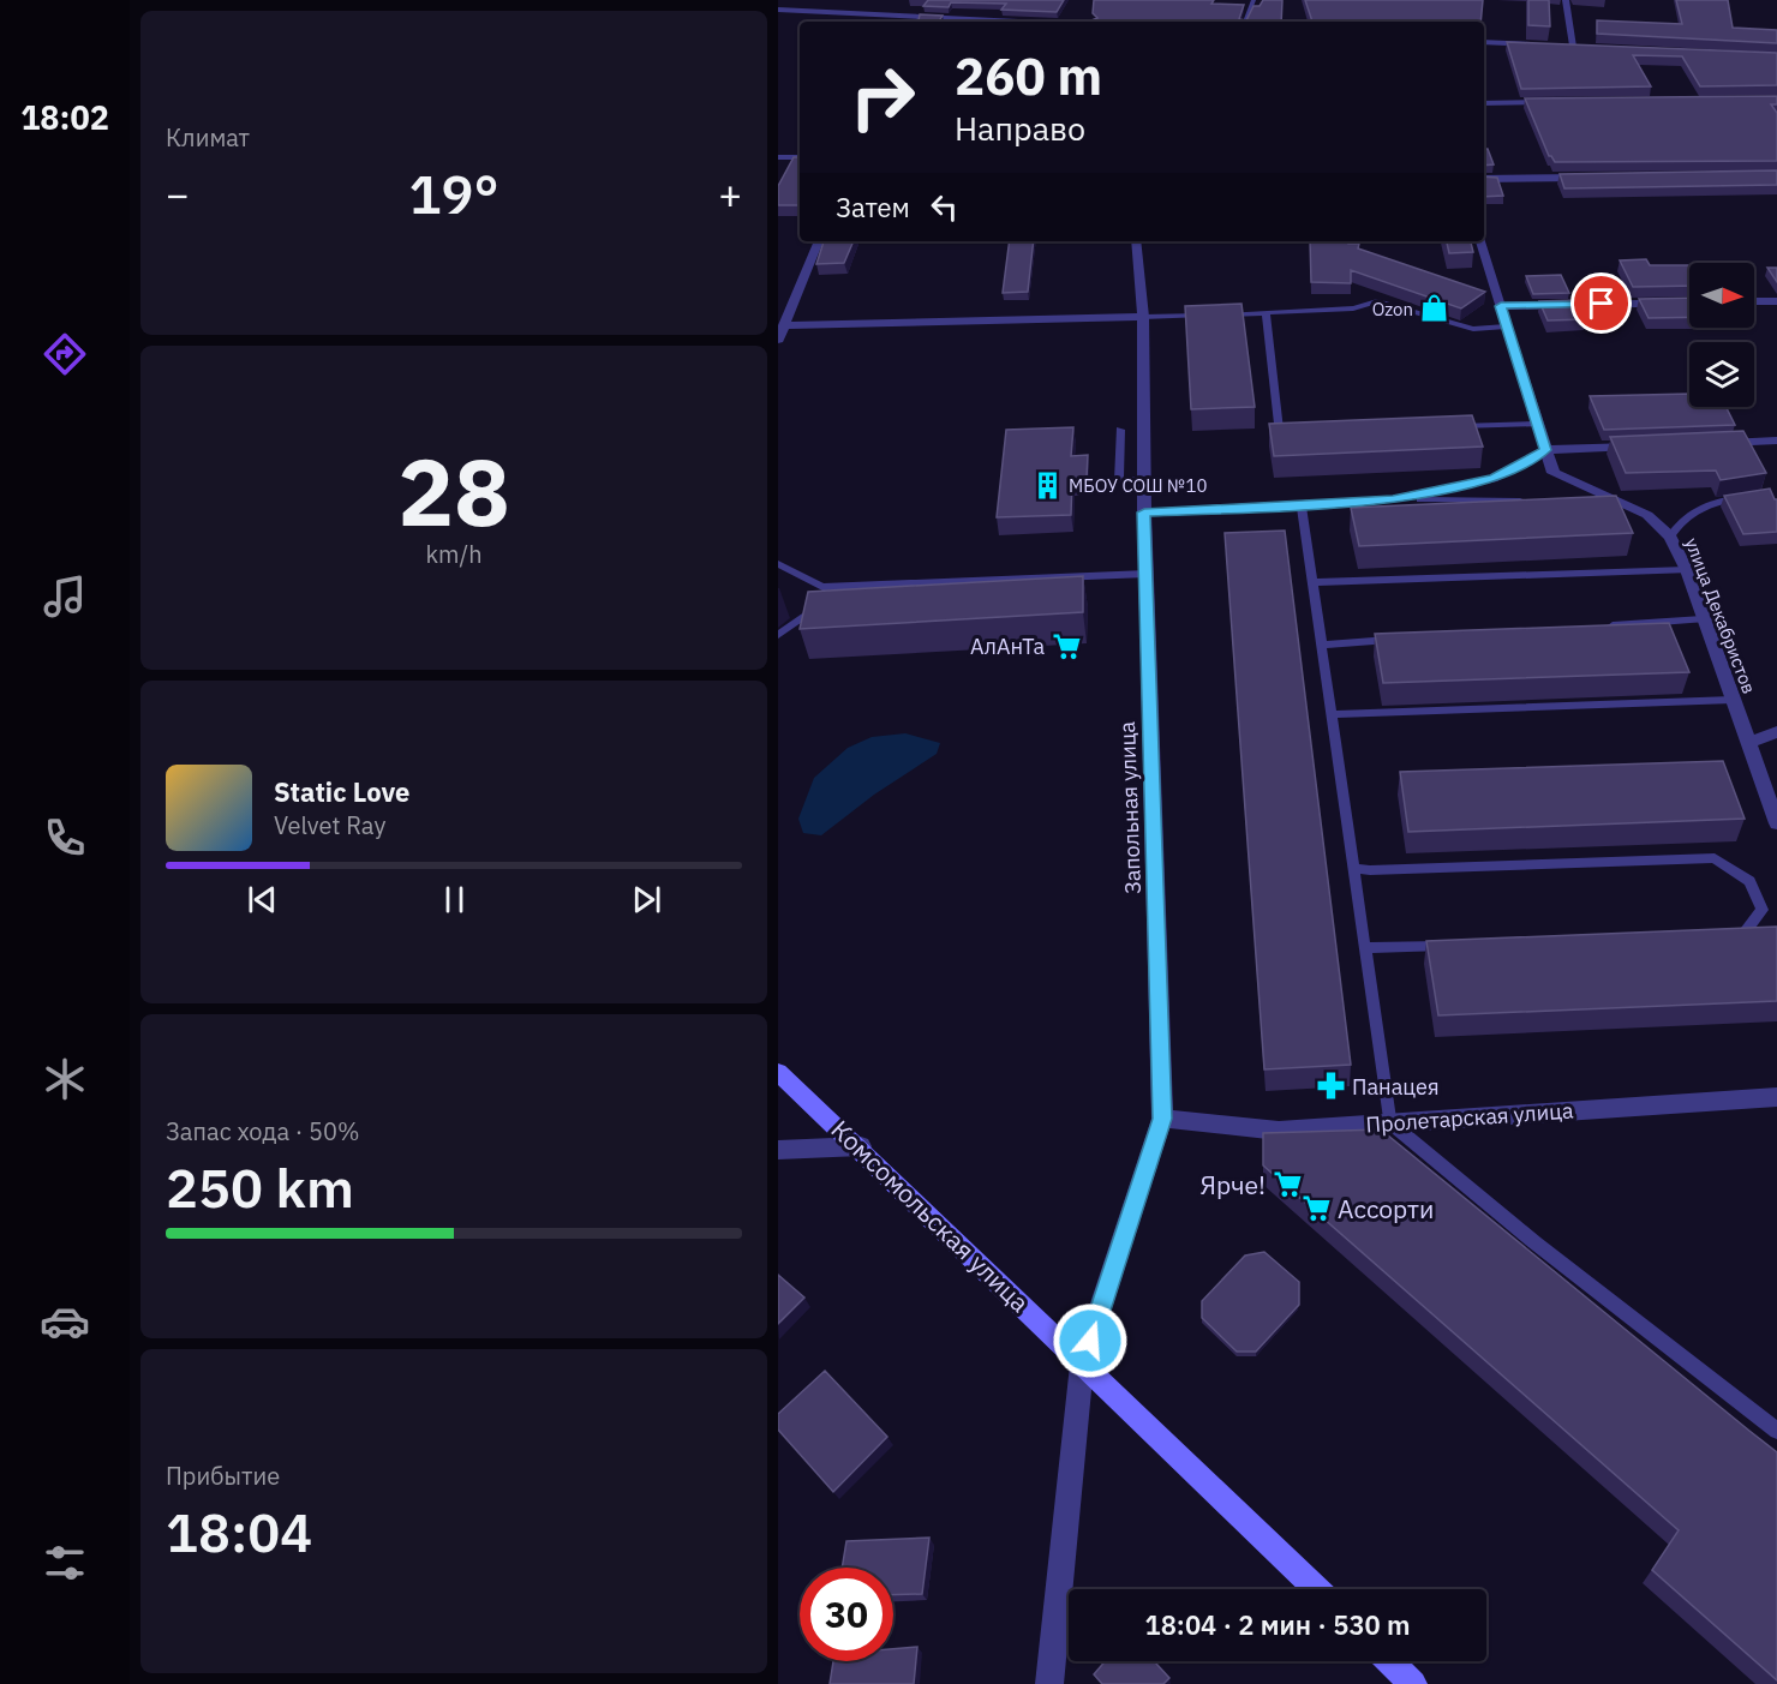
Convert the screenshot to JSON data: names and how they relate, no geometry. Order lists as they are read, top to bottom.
{
  "streets": {
    "main road": ["Комсомольская улица"],
    "street": ["улица Декабристов", "Запольная улица", "Пролетарская улица"]
  },
  "crossings": [
    ["Запольная улица", "Пролетарская улица"],
    ["Запольная улица", "Комсомольская улица"]
  ],
  "places": {
    "shop": ["Ozon"],
    "building": ["МБОУ СОШ №10"],
    "supermarket": ["АлАнТа", "Ярче!", "Ассорти"],
    "pharmacy": ["Панацея"]
  },
  "north": "right",
  "page": {
    "tabs": "18:02",
    "tile": [
      "Климат",
      ["28", "km/h"],
      ["Запас хода · 50%", "250 km"],
      ["Прибытие", "18:04"]
    ],
    "turn": ["260 m", "Направо"],
    "heat": ["−", "19°", "+"],
    "then": "Затем",
    "song": ["Static Love", "Velvet Ray"],
    "limit": "30",
    "trip": "18:04 · 2 мин · 530 m"
  }
}
